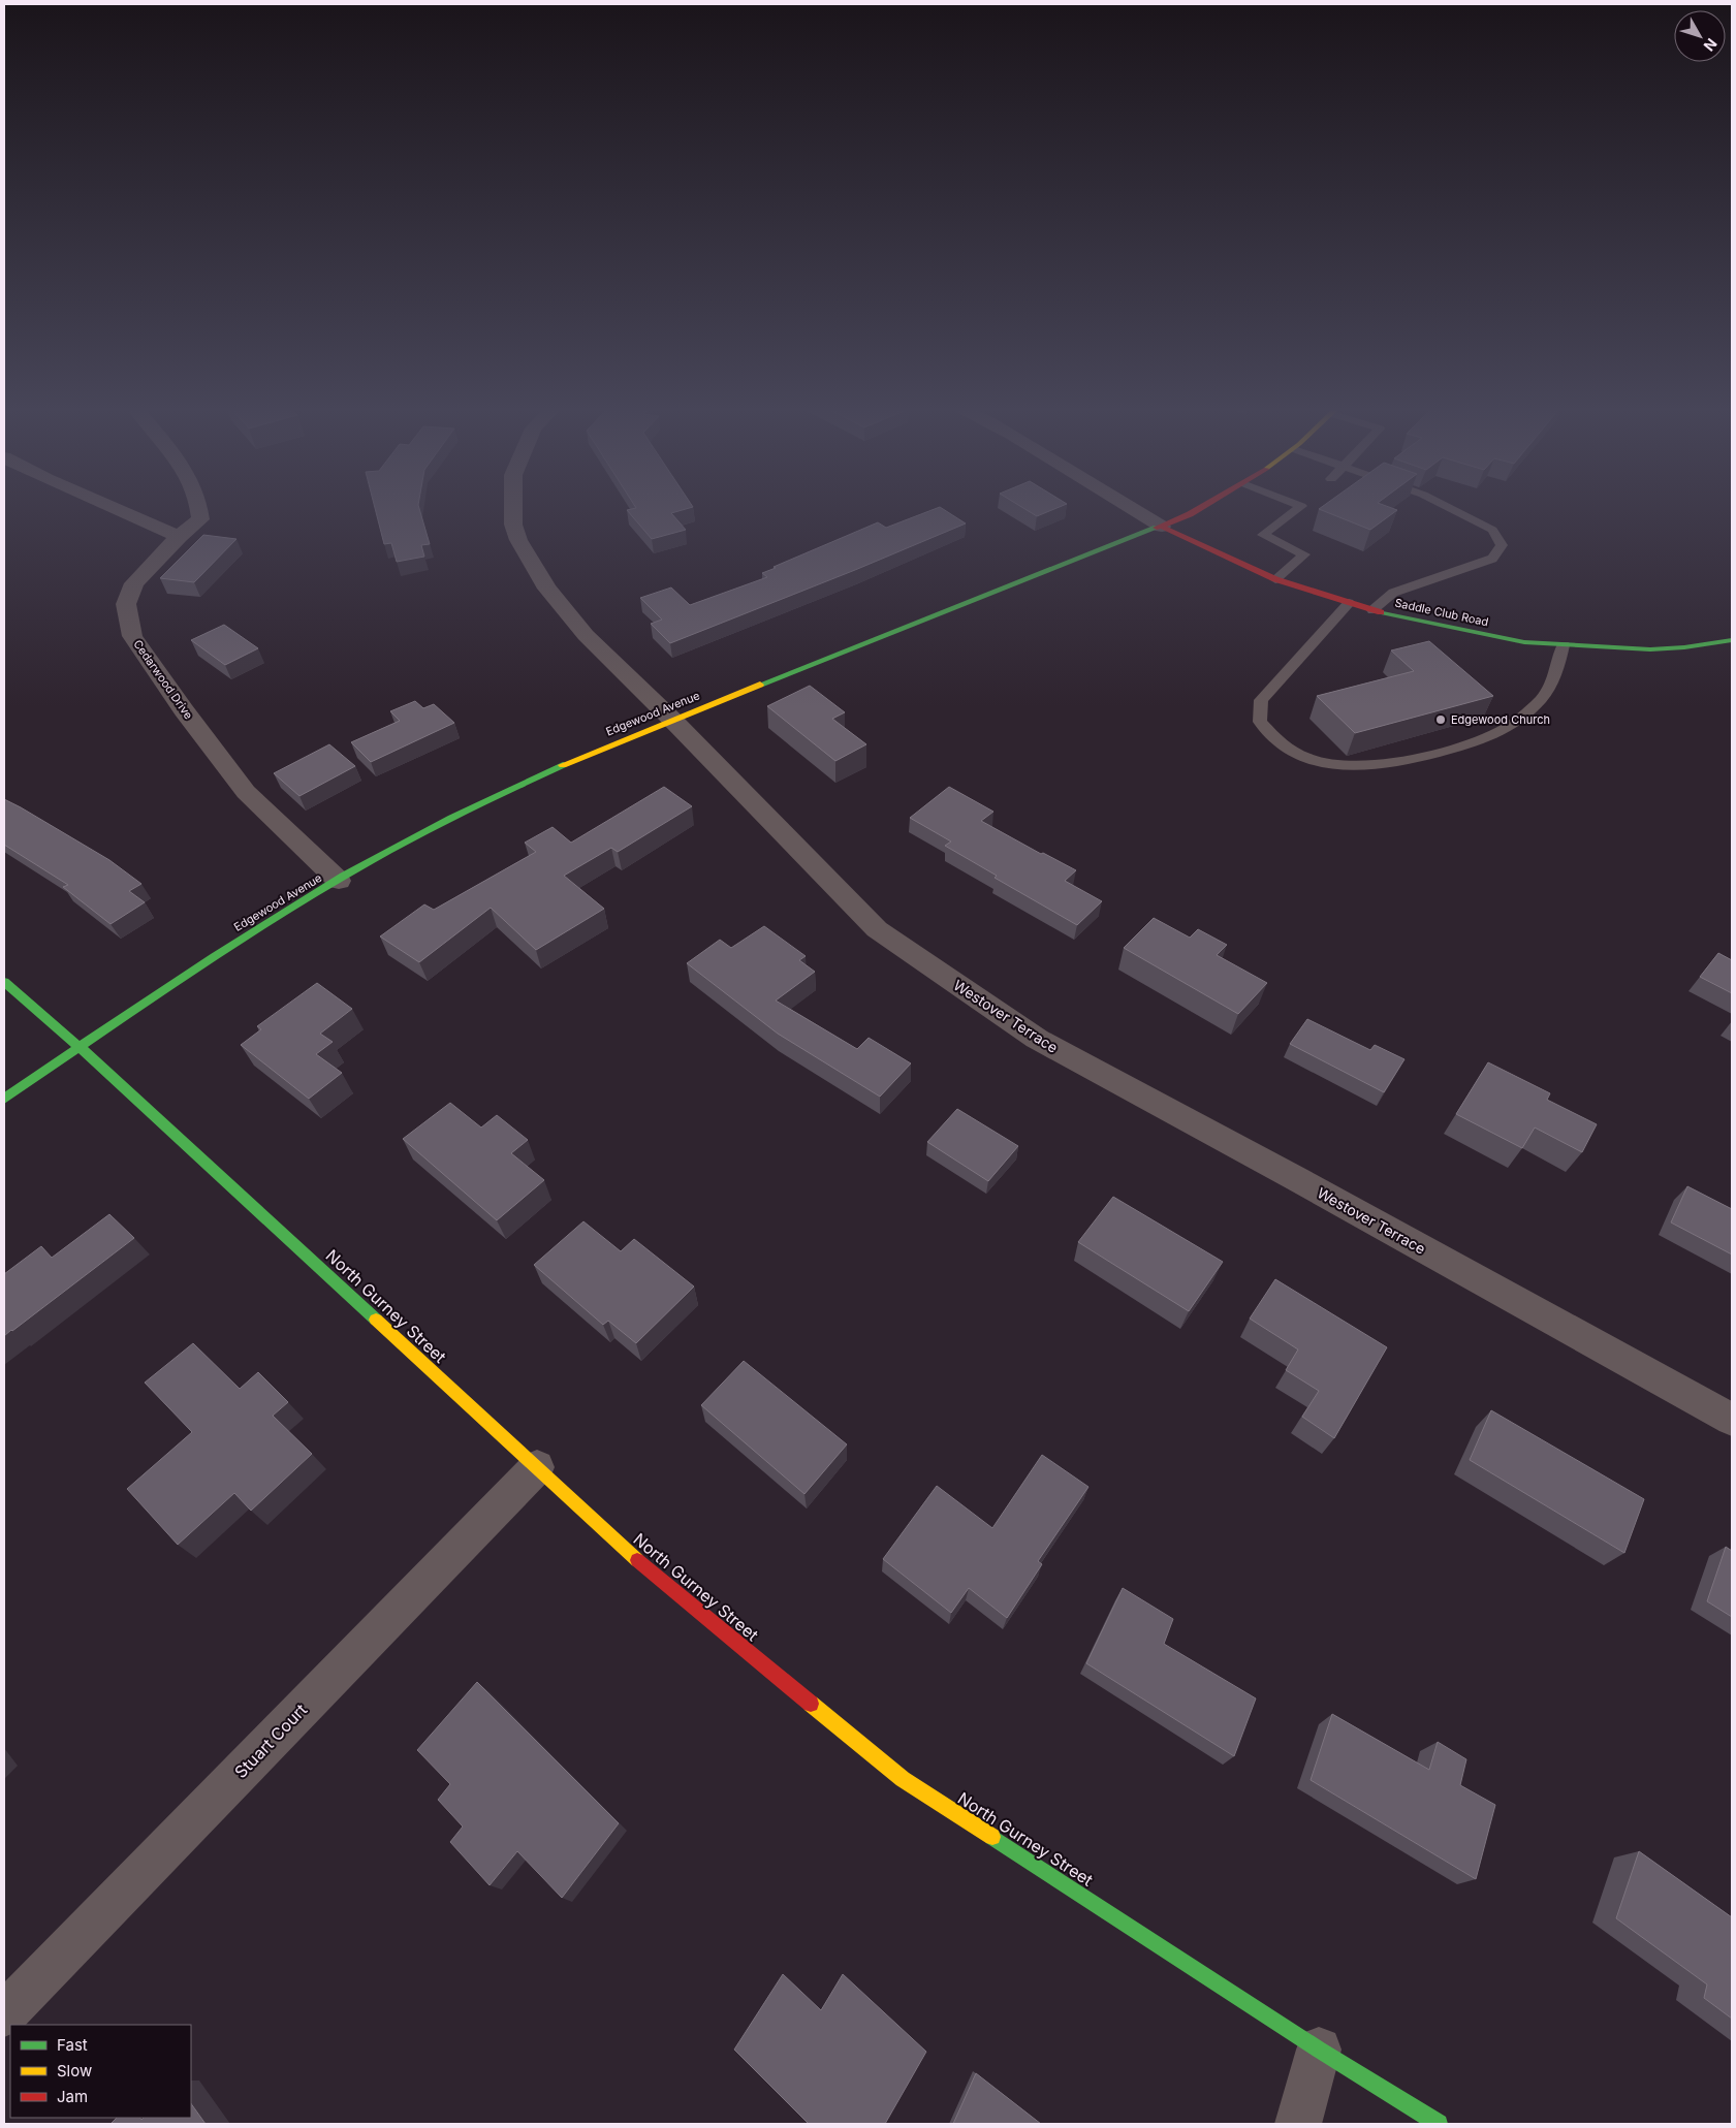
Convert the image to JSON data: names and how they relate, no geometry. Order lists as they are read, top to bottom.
{
  "streets": {
    "street": [
      "Saddle Club Road",
      "Cedarwood Drive",
      "Edgewood Avenue",
      "Westover Terrace",
      "North Gurney Street",
      "Stuart Court"
    ]
  },
  "crossings": [
    ["Saddle Club Road", "Edgewood Avenue"],
    ["Cedarwood Drive", "Edgewood Avenue"],
    ["Edgewood Avenue", "Westover Terrace"],
    ["Edgewood Avenue", "North Gurney Street"],
    ["North Gurney Street", "Stuart Court"]
  ],
  "places": ["Edgewood Church"],
  "legend": ["Fast", "Slow", "Jam"],
  "north": "bottom right"
}
